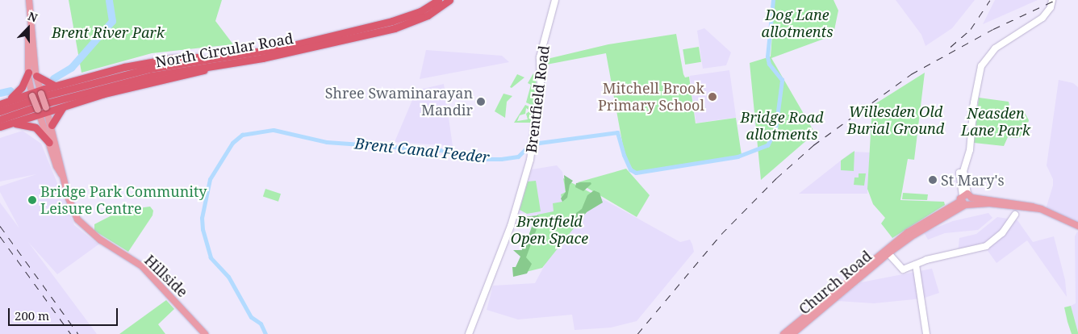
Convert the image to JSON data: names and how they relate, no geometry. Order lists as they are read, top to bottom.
{
  "streets": {
    "highway": ["North Circular Road"],
    "main road": ["Hillside", "Church Road"],
    "street": ["Brentfield Road"]
  },
  "water": ["Brent Canal Feeder"],
  "parks": [
    "Dog Lane allotments",
    "Brent River Park",
    "Willesden Old Burial Ground",
    "Neasden Lane Park",
    "Bridge Road allotments",
    "Brentfield Open Space"
  ],
  "places": [
    "Mitchell Brook Primary School",
    "Shree Swaminarayan Mandir",
    "St Mary's",
    "Bridge Park Community Leisure Centre"
  ],
  "scale_bar": "200 m",
  "north": "top"
}
